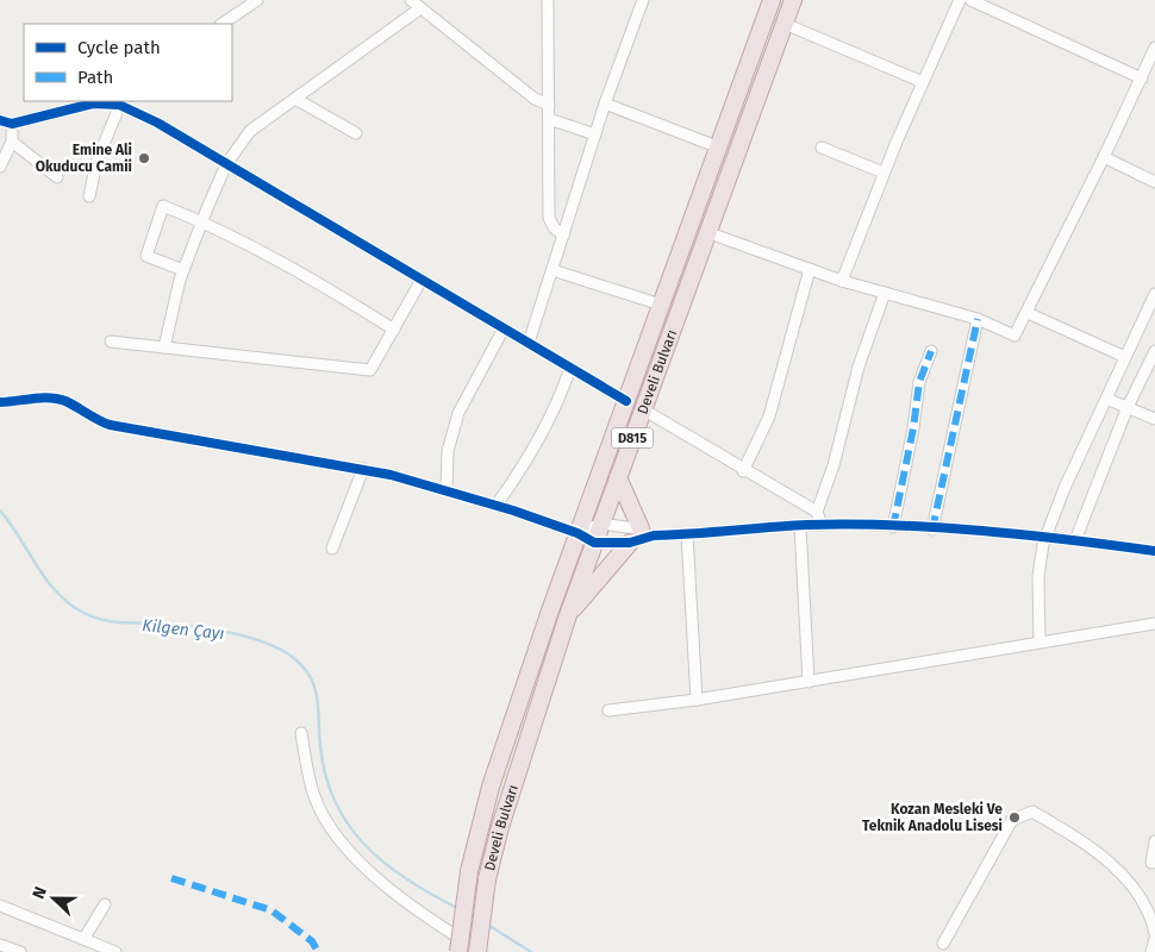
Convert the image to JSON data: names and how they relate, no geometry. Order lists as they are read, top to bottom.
{
  "streets": {
    "highway": ["Develi Bulvarı", "D815"]
  },
  "water": ["Kilgen Çayı"],
  "places": ["Emine Ali Okuducu Camii", "Kozan Mesleki Ve Teknik Anadolu Lisesi"],
  "legend": ["Cycle path", "Path"],
  "north": "left"
}
